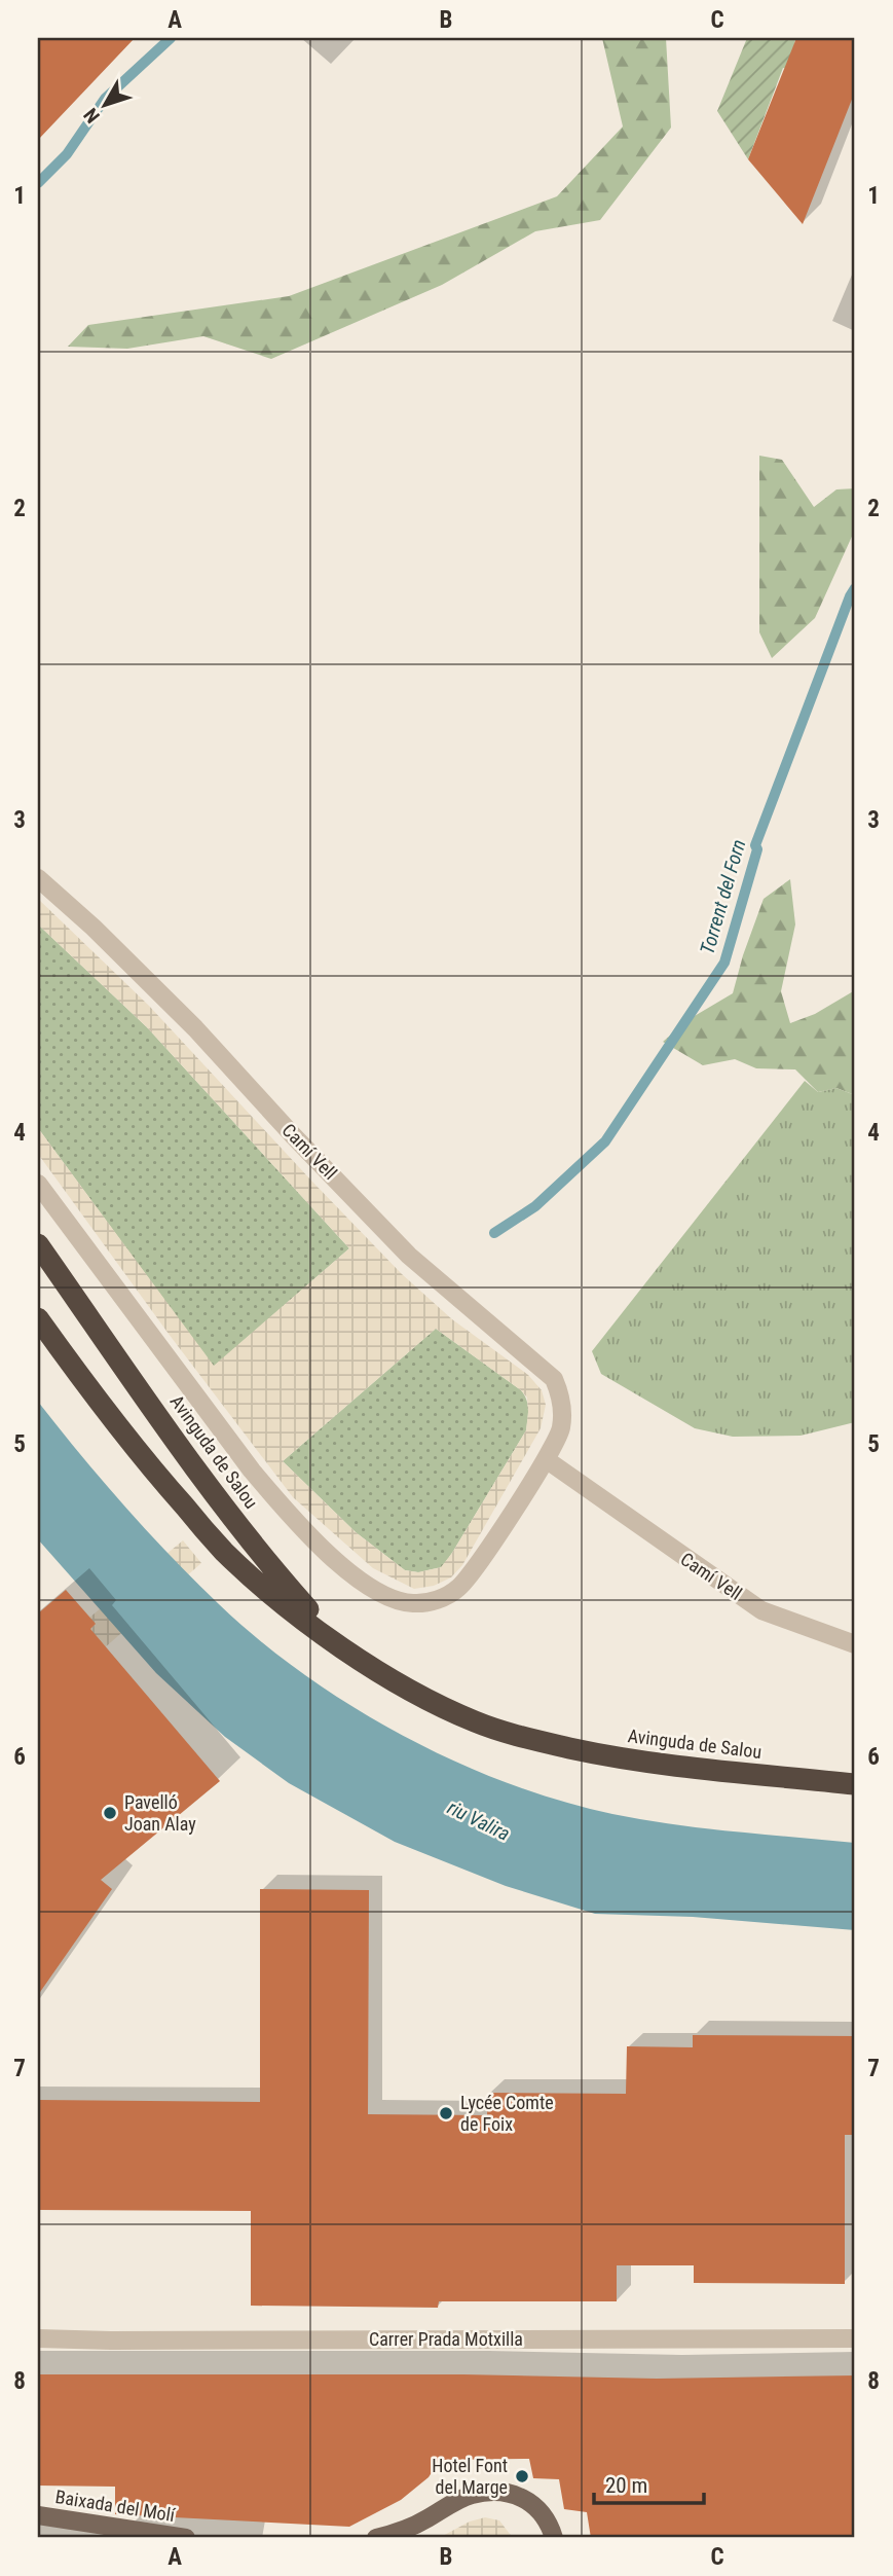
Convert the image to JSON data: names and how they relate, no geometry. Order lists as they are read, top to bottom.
{
  "streets": {
    "highway": ["Avinguda de Salou"],
    "main road": ["Baixada del Molí"],
    "street": ["Camí Vell", "Carrer Prada Motxilla"]
  },
  "water": ["Torrent del Forn", "riu Valira"],
  "places": ["Pavelló Joan Alay", "Lycée Comte de Foix", "Hotel Font del Marge"],
  "scale_bar": "20 m",
  "north": "bottom left",
  "grid": {
    "columns": ["A", "B", "C"],
    "rows": [
      "1",
      "2",
      "3",
      "4",
      "5",
      "6",
      "7",
      "8"
    ]
  }
}
